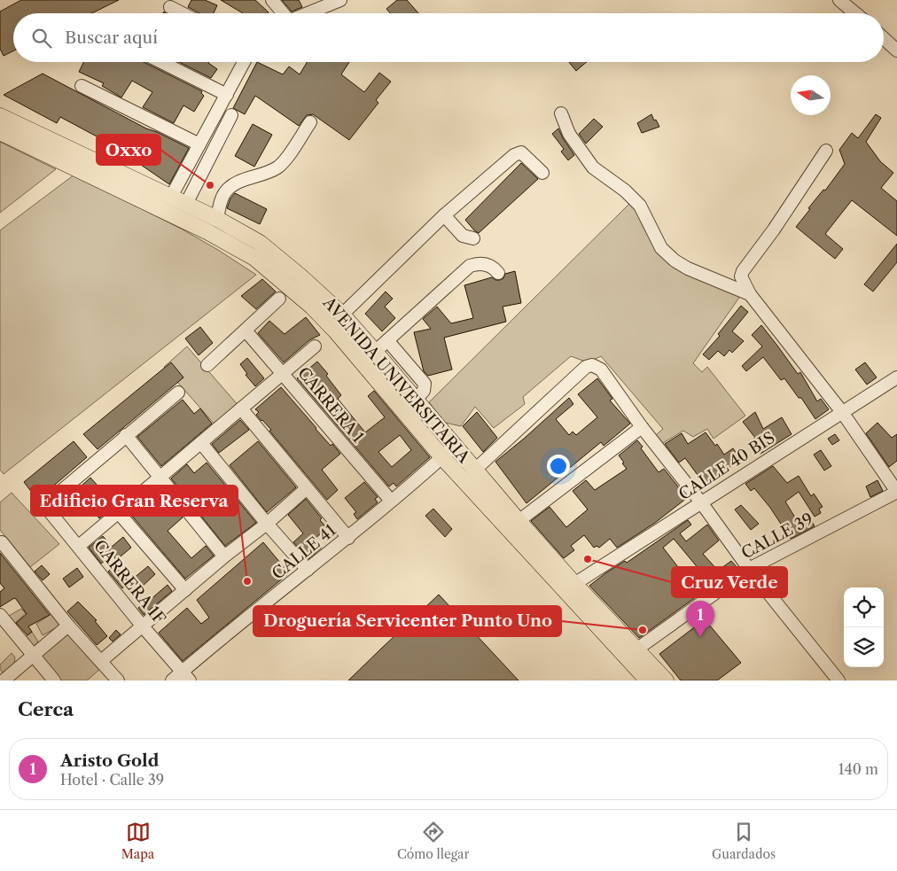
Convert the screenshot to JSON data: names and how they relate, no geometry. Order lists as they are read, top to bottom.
{
  "streets": {
    "main road": ["AVENIDA UNIVERSITARIA"],
    "street": [
      "CARRERA 1",
      "CALLE 40 BIS",
      "CALLE 39",
      "CALLE 41",
      "CARRERA 1F"
    ]
  },
  "crossings": [
    ["AVENIDA UNIVERSITARIA", "CALLE 40 BIS"],
    ["AVENIDA UNIVERSITARIA", "CALLE 39"],
    ["AVENIDA UNIVERSITARIA", "CALLE 41"],
    ["CARRERA 1", "CALLE 41"],
    ["CALLE 41", "CARRERA 1F"]
  ],
  "places": [
    "Oxxo",
    "Cruz Verde",
    "Edificio Gran Reserva",
    "Droguería Servicenter Punto Uno"
  ],
  "north": "left",
  "page": {
    "search": "Buscar aquí",
    "pins": "1",
    "heading": "Cerca",
    "list": [
      {
        "mark": "1",
        "name": "Aristo Gold",
        "note": "Hotel · Calle 39",
        "value": "140 m"
      }
    ],
    "nav": ["Mapa", "Cómo llegar", "Guardados"]
  }
}
